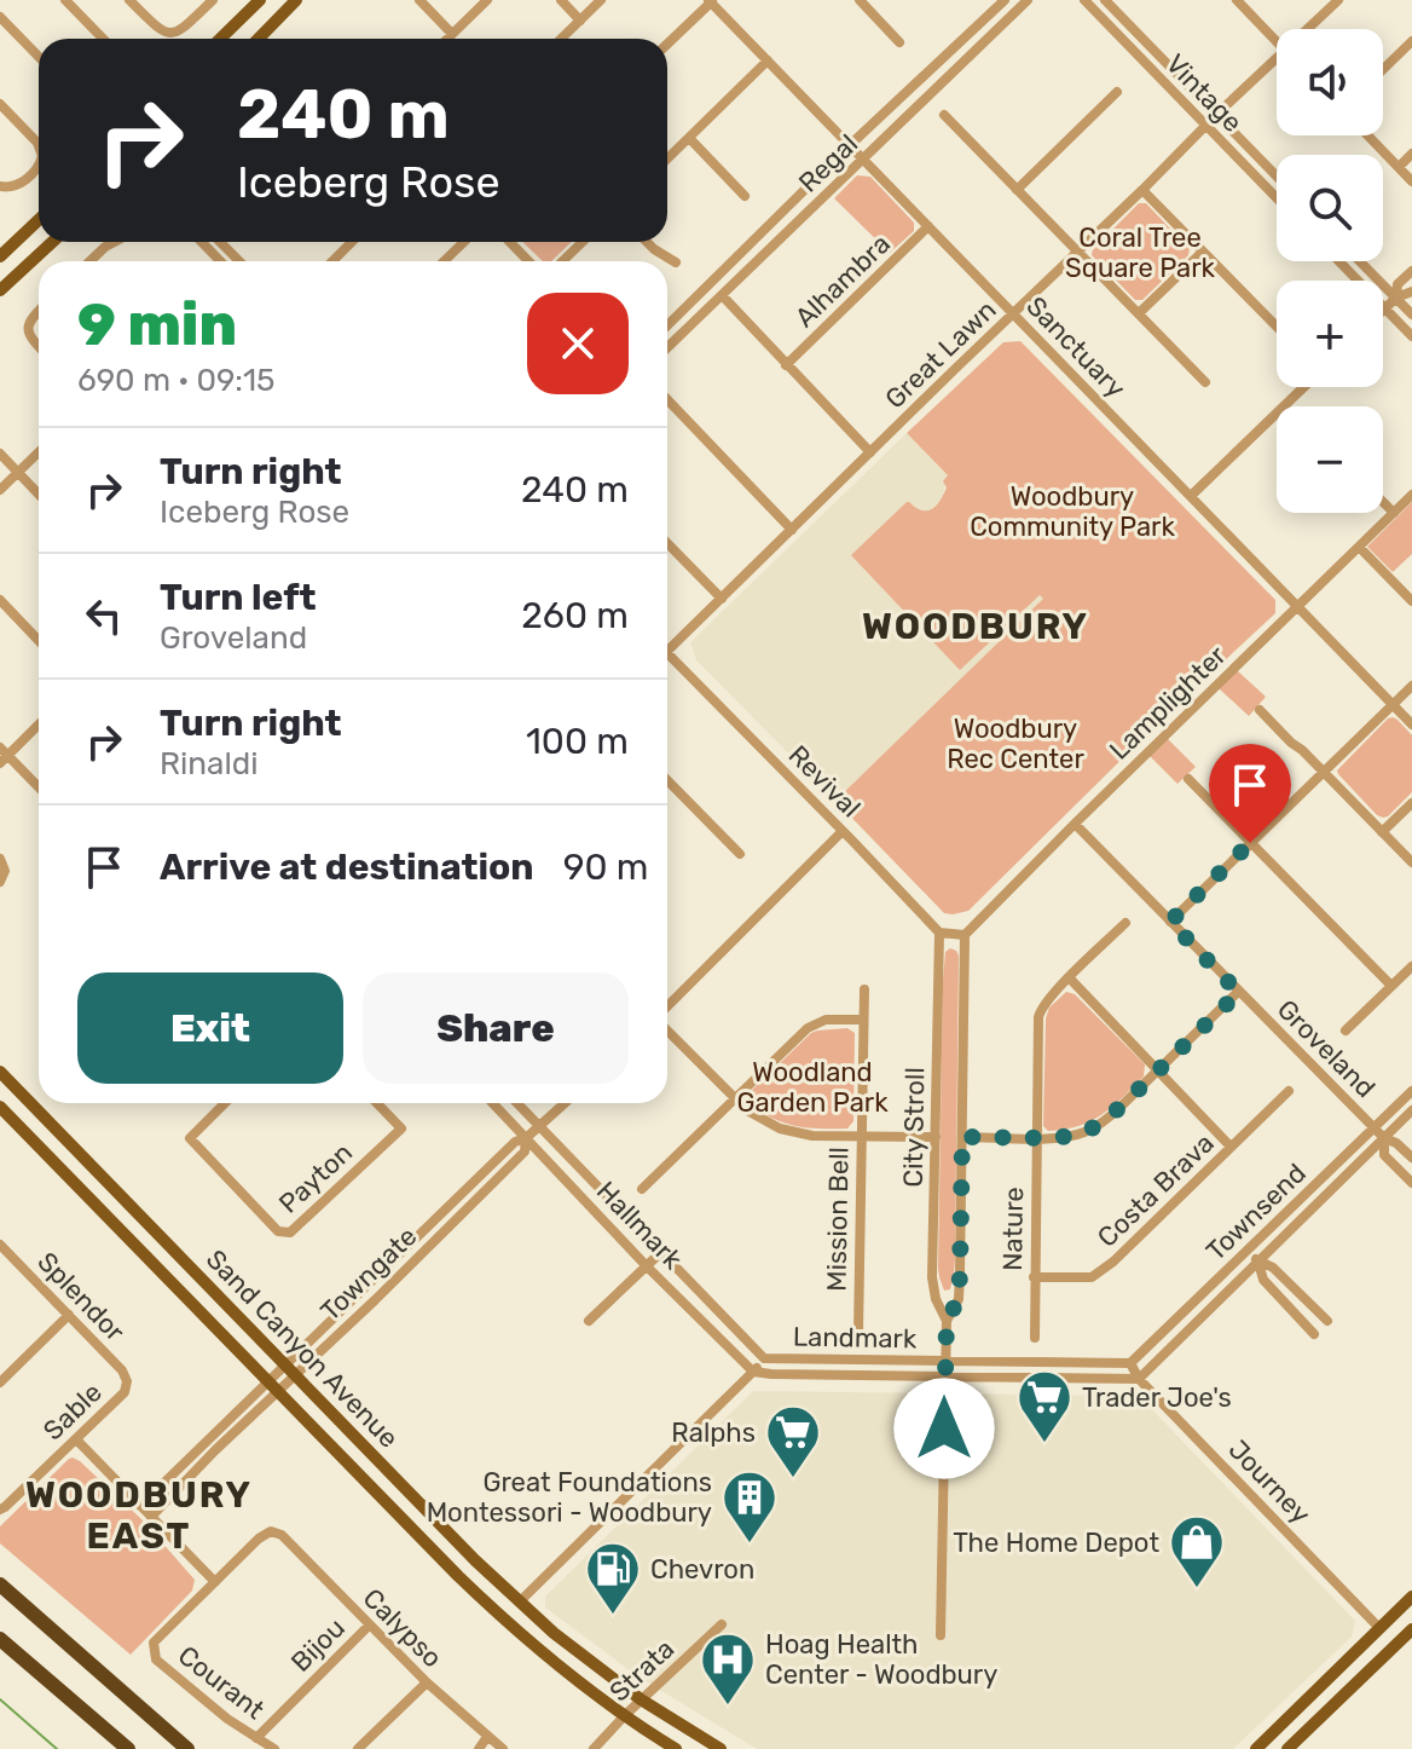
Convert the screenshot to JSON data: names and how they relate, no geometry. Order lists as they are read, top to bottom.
{
  "streets": {
    "main road": ["Sand Canyon Avenue"],
    "street": [
      "Vintage",
      "Regal",
      "Alhambra",
      "Sanctuary",
      "Great Lawn",
      "Lamplighter",
      "Revival",
      "Groveland",
      "City Stroll",
      "Payton",
      "Costa Brava",
      "Townsend",
      "Mission Bell",
      "Hallmark",
      "Nature",
      "Towngate",
      "Splendor",
      "Landmark",
      "Sable",
      "Journey",
      "Calypso",
      "Bijou",
      "Strata",
      "Courant"
    ]
  },
  "crossings": [
    ["Vintage", "Great Lawn"],
    ["Regal", "Sanctuary"],
    ["Alhambra", "Sanctuary"],
    ["Sanctuary", "Great Lawn"],
    ["Sanctuary", "Lamplighter"],
    ["Lamplighter", "Groveland"],
    ["Lamplighter", "City Stroll"],
    ["Revival", "City Stroll"],
    ["Groveland", "Townsend"],
    ["City Stroll", "Landmark"],
    ["Costa Brava", "Nature"],
    ["Townsend", "Landmark"],
    ["Townsend", "Journey"],
    ["Hallmark", "Towngate"],
    ["Hallmark", "Landmark"],
    ["Towngate", "Sand Canyon Avenue"],
    ["Splendor", "Sable"],
    ["Landmark", "Journey"],
    ["Sand Canyon Avenue", "Strata"],
    ["Calypso", "Bijou"],
    ["Calypso", "Courant"],
    ["Bijou", "Courant"]
  ],
  "districts": ["WOODBURY", "WOODBURY EAST"],
  "parks": [
    "Coral Tree Square Park",
    "Woodbury Community Park",
    "Woodbury Rec Center",
    "Woodland Garden Park"
  ],
  "places": {
    "supermarket": ["Trader Joe's", "Ralphs"],
    "building": ["Great Foundations Montessori - Woodbury"],
    "shop": ["The Home Depot"],
    "fuel station": ["Chevron"],
    "hospital": ["Hoag Health Center - Woodbury"]
  },
  "page": {
    "map_buttons": ["+", "−"],
    "turn": ["240 m", "Iceberg Rose"],
    "heading": ["9 min", "690 m · 09:15"],
    "list": [
      {
        "name": "Turn right",
        "note": "Iceberg Rose",
        "value": "240 m"
      },
      {
        "name": "Turn left",
        "note": "Groveland",
        "value": "260 m"
      },
      {
        "name": "Turn right",
        "note": "Rinaldi",
        "value": "100 m"
      },
      {
        "name": "Arrive at destination",
        "value": "90 m"
      }
    ],
    "buttons": ["Exit", "Share"]
  }
}
